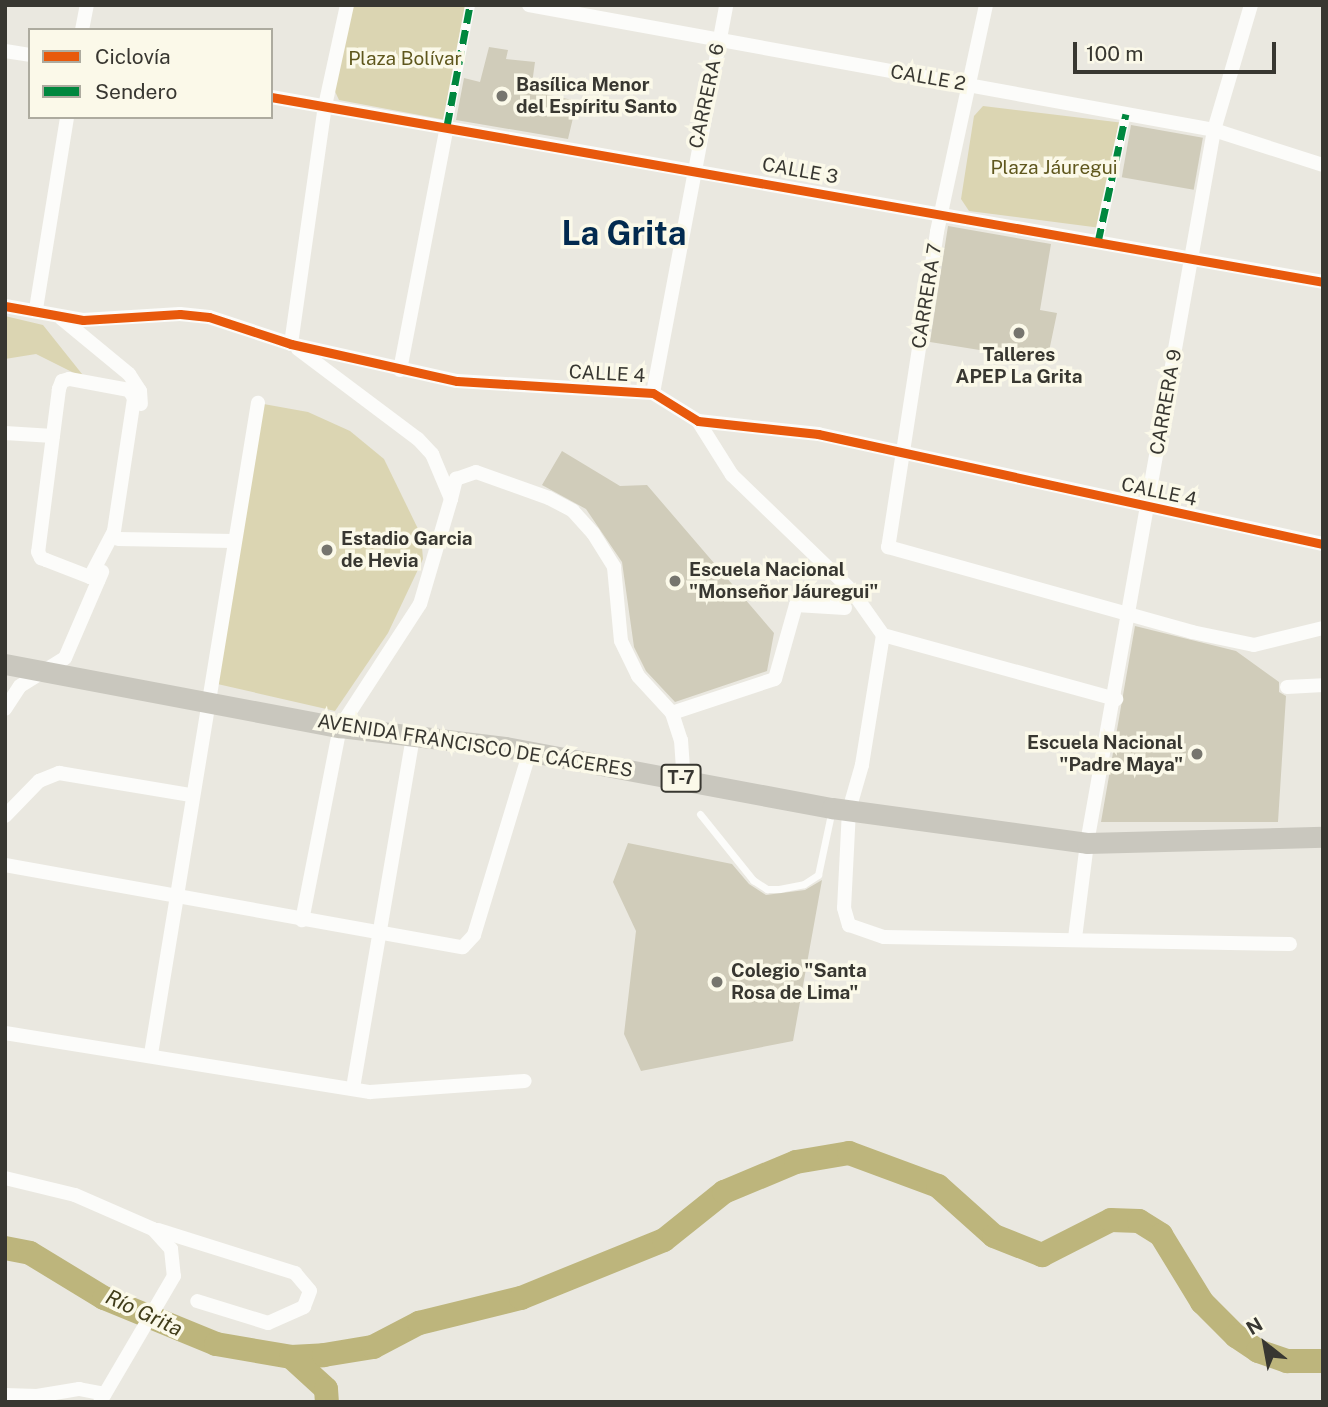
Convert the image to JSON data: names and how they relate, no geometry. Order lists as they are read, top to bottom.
{
  "streets": {
    "main road": ["AVENIDA FRANCISCO DE CÁCERES", "T-7"],
    "street": [
      "CALLE 2",
      "CARRERA 6",
      "CALLE 3",
      "CARRERA 7",
      "CALLE 4",
      "CARRERA 9"
    ]
  },
  "crossings": [
    ["CALLE 2", "CARRERA 6"],
    ["CALLE 2", "CARRERA 7"],
    ["CALLE 2", "CARRERA 9"],
    ["CARRERA 6", "CALLE 3"],
    ["CARRERA 6", "CALLE 4"],
    ["CALLE 3", "CARRERA 7"],
    ["CALLE 3", "CARRERA 9"],
    ["CARRERA 7", "CALLE 4"],
    ["CARRERA 7", "CARRERA 9"],
    ["CALLE 4", "CARRERA 9"],
    ["CARRERA 9", "AVENIDA FRANCISCO DE CÁCERES"]
  ],
  "districts": ["La Grita"],
  "water": ["Río Grita"],
  "parks": ["Plaza Bolívar", "Plaza Jáuregui"],
  "places": [
    "Basílica Menor del Espíritu Santo",
    "Talleres APEP La Grita",
    "Estadio Garcia de Hevia",
    "Escuela Nacional \"Monseñor Jáuregui\"",
    "Escuela Nacional \"Padre Maya\"",
    "Colegio \"Santa Rosa de Lima\""
  ],
  "legend": ["Ciclovía", "Sendero"],
  "scale_bar": "100 m",
  "north": "top left"
}
